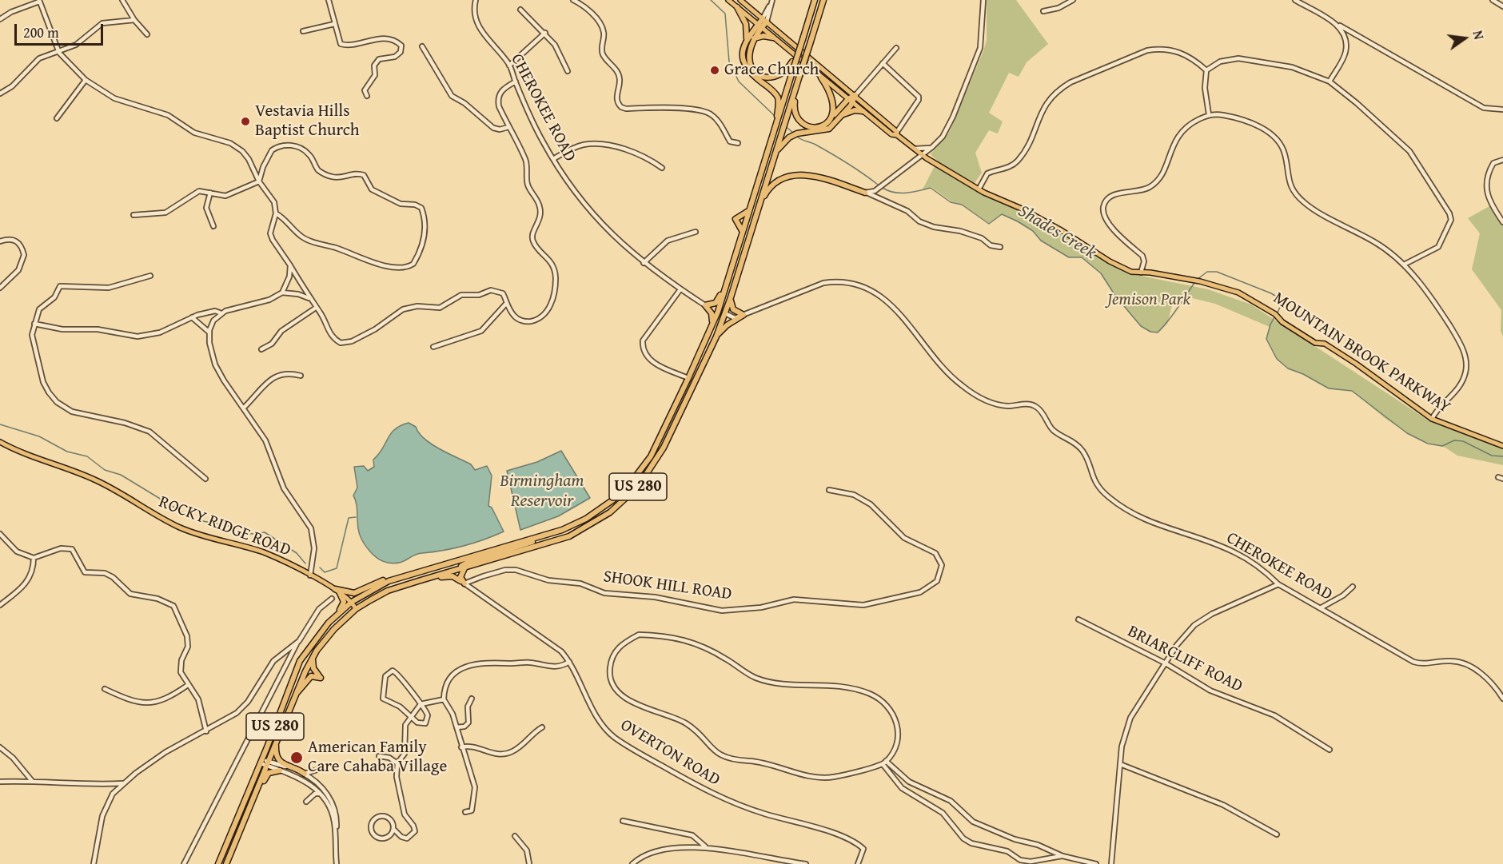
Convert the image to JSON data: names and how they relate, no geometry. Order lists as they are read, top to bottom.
{
  "streets": {
    "highway": ["US 280"],
    "main road": ["MOUNTAIN BROOK PARKWAY", "ROCKY RIDGE ROAD"],
    "street": [
      "CHEROKEE ROAD",
      "SHOOK HILL ROAD",
      "BRIARCLIFF ROAD",
      "OVERTON ROAD"
    ]
  },
  "crossings": [
    ["CHEROKEE ROAD", "US 280"],
    ["US 280", "ROCKY RIDGE ROAD"],
    ["US 280", "OVERTON ROAD"],
    ["SHOOK HILL ROAD", "OVERTON ROAD"]
  ],
  "water": ["Shades Creek", "Birmingham Reservoir"],
  "parks": ["Jemison Park"],
  "places": ["Grace Church", "Vestavia Hills Baptist Church", "American Family Care Cahaba Village"],
  "scale_bar": "200 m",
  "north": "right"
}
